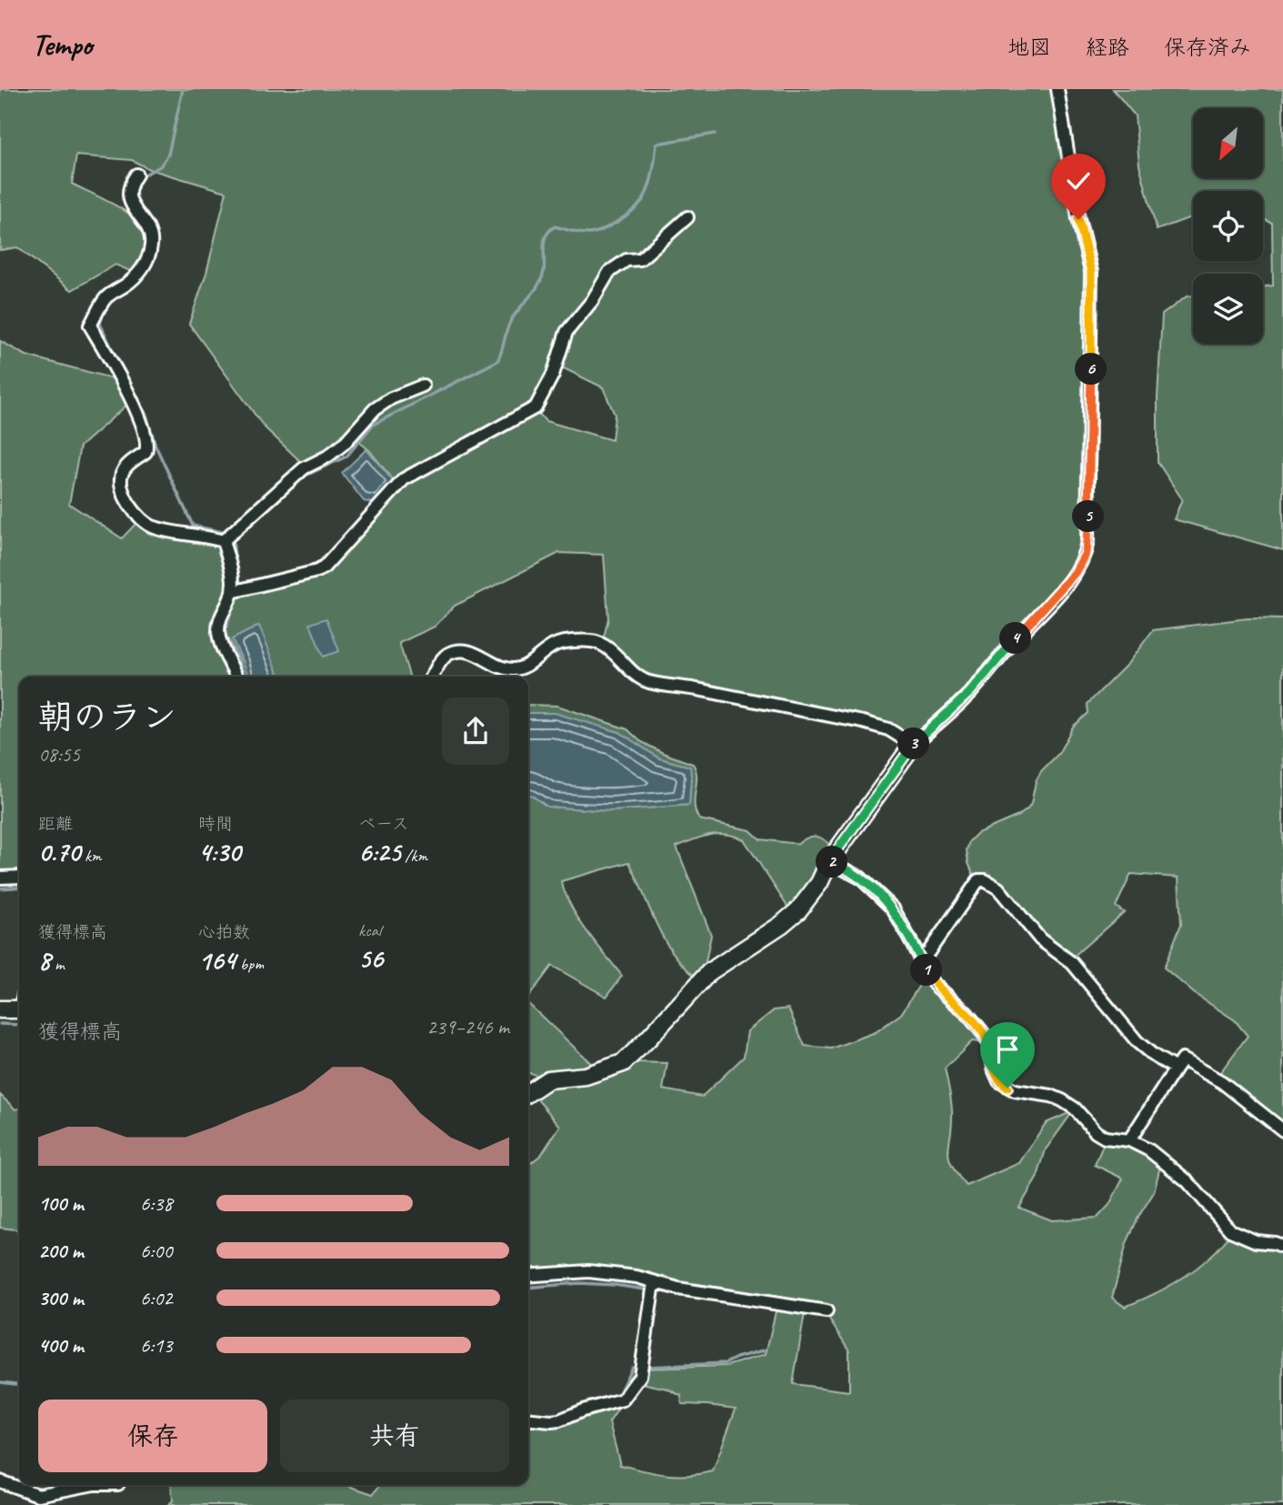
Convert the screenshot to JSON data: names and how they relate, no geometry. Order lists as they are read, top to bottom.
{
  "north": "bottom left",
  "page": {
    "header": "Tempo",
    "nav": ["地図", "経路", "保存済み"],
    "pins": [
      "6",
      "5",
      "4",
      "3",
      "2",
      "1"
    ],
    "heading": ["朝のラン", "08:55"],
    "stats": [
      ["距離", "0.70 km"],
      ["時間", "4:30"],
      ["ペース", "6:25 /km"],
      ["獲得標高", "8 m"],
      ["心拍数", "164 bpm"],
      ["kcal", "56"]
    ],
    "chart": ["獲得標高", "239–246 m"],
    "list": [
      {
        "name": "100 m",
        "note": "6:38"
      },
      {
        "name": "200 m",
        "note": "6:00"
      },
      {
        "name": "300 m",
        "note": "6:02"
      },
      {
        "name": "400 m",
        "note": "6:13"
      }
    ],
    "buttons": ["保存", "共有"]
  }
}
